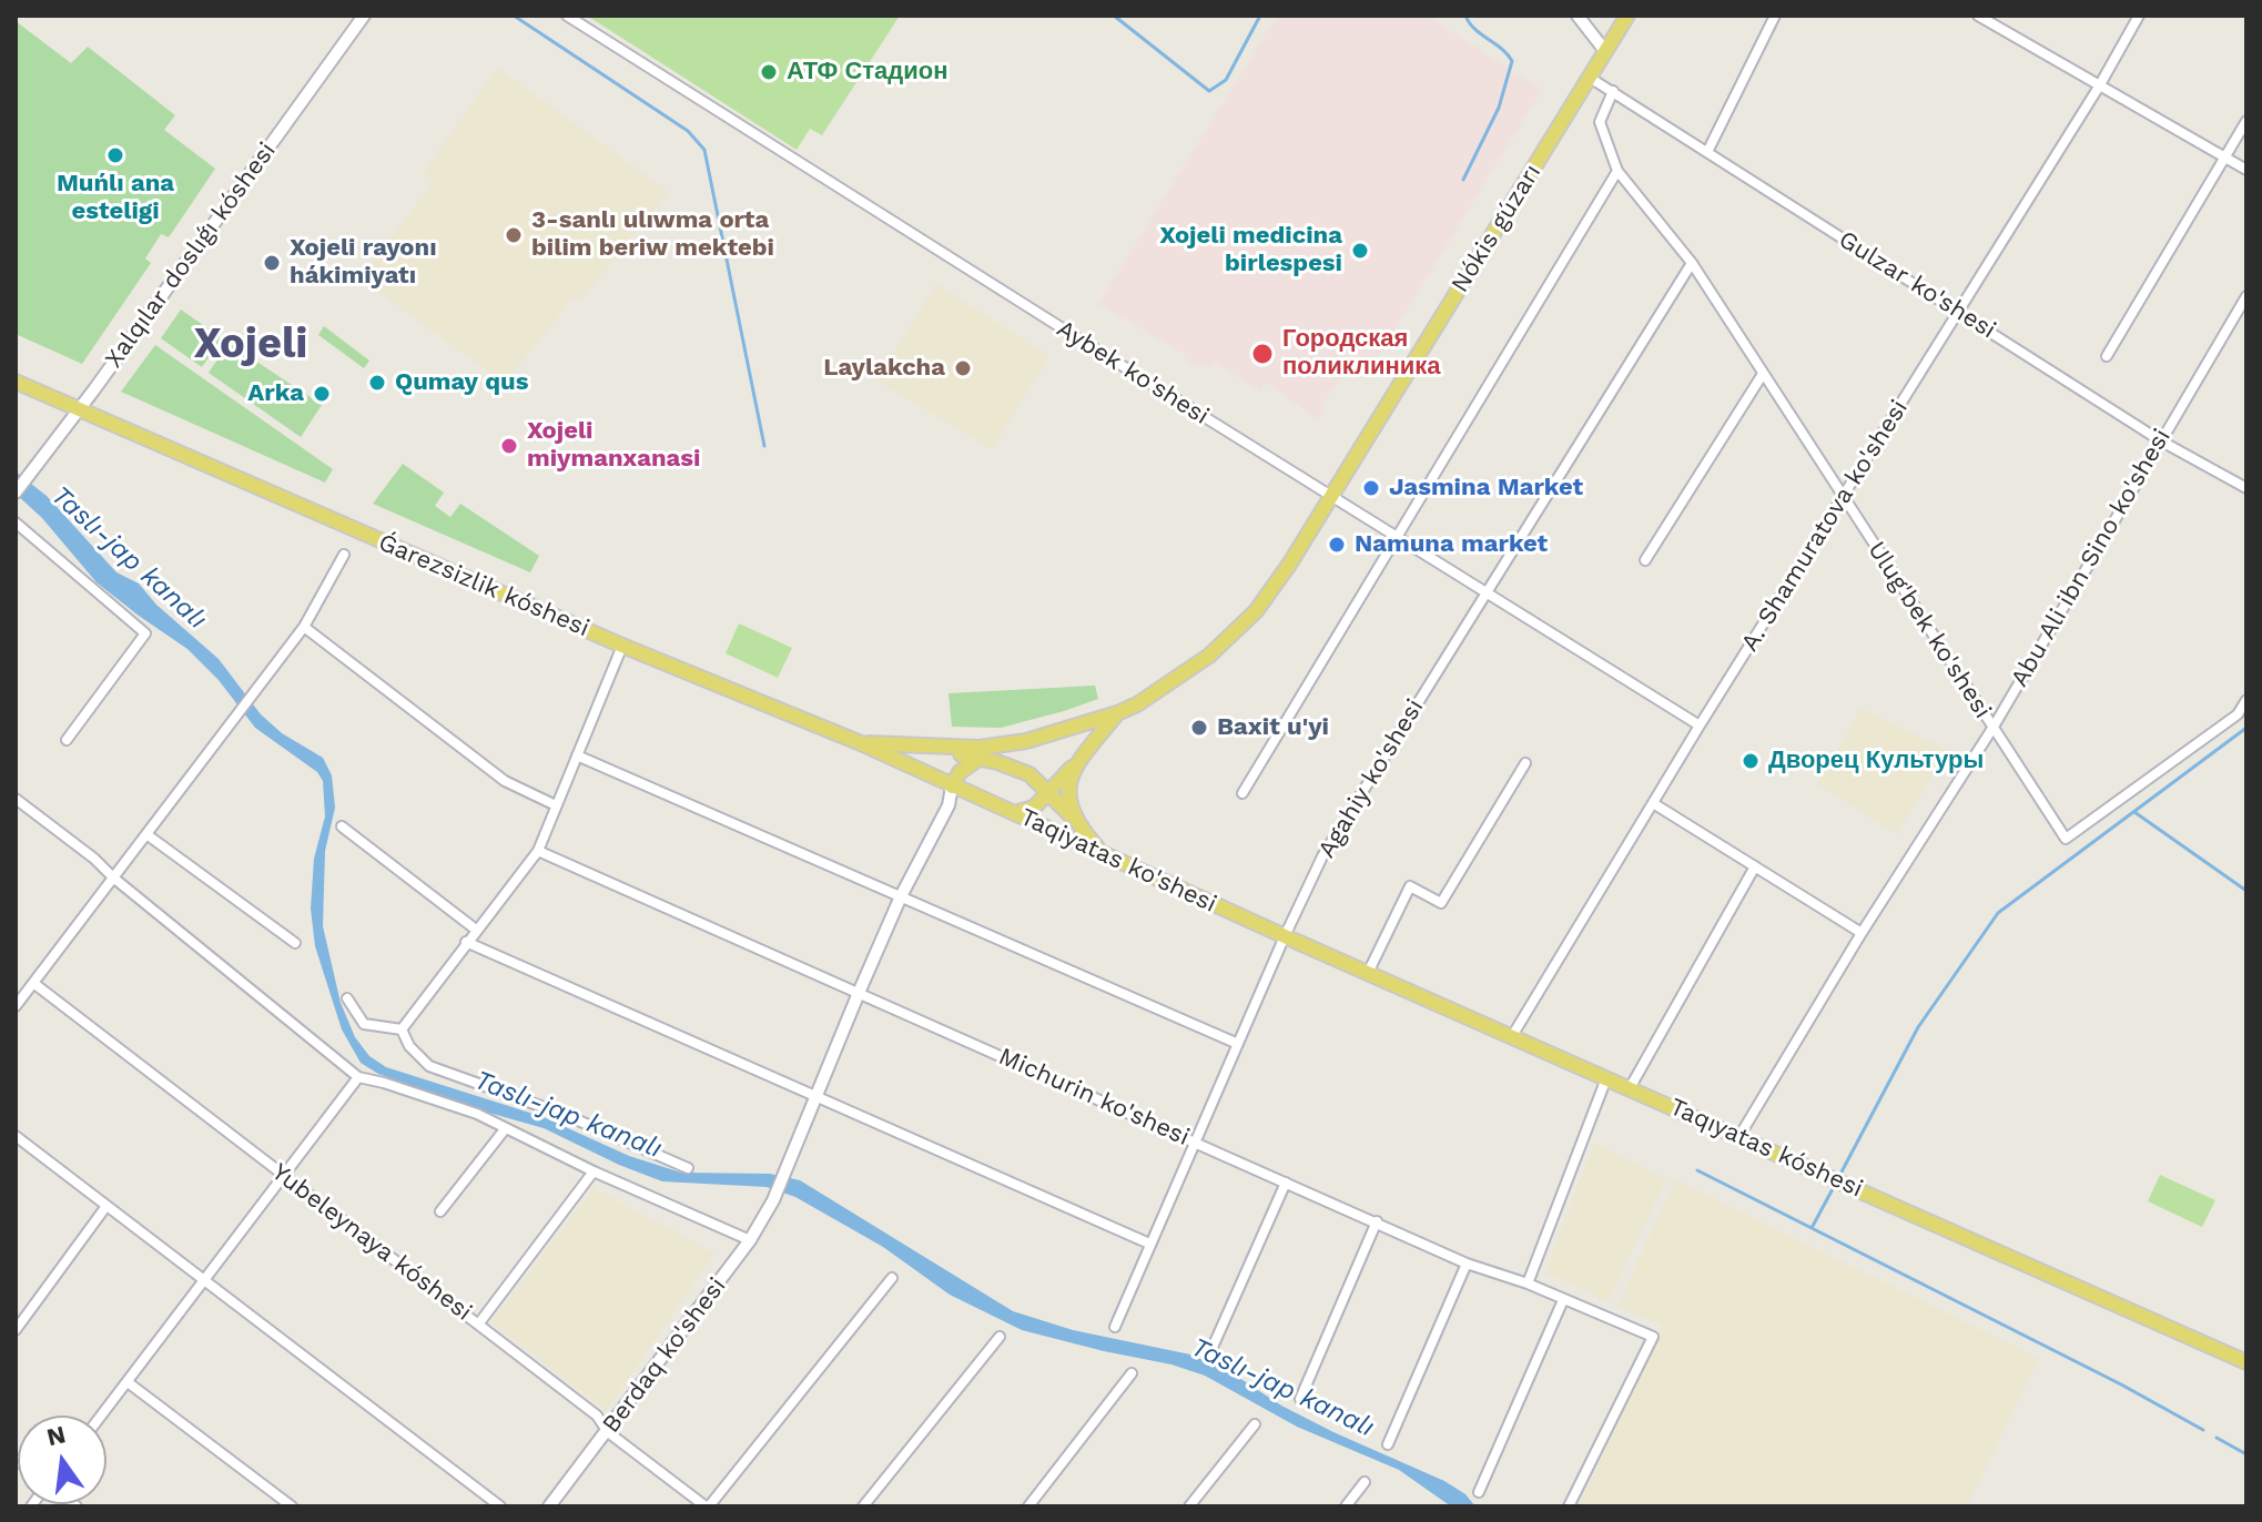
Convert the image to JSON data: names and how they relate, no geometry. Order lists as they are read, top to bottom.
{
  "streets": {
    "main road": [
      "Nókis gúzarı",
      "Ǵarezsizlik kóshesi",
      "Taqiyatas ko'shesi",
      "Taqıyatas kóshesi"
    ],
    "street": [
      "Xalqılar doslıǵı kóshesi",
      "Gulzar ko'shesi",
      "Aybek ko'shesi",
      "A. Shamuratova ko'shesi",
      "Abu Ali ibn Sino ko'shesi",
      "Ulug'bek ko'shesi",
      "Agahiy ko'shesi",
      "Michurin ko'shesi",
      "Yubeleynaya kóshesi",
      "Berdaq ko'shesi"
    ]
  },
  "crossings": [
    ["Nókis gúzarı", "Gulzar ko'shesi"],
    ["Nókis gúzarı", "Aybek ko'shesi"],
    ["Xalqılar doslıǵı kóshesi", "Ǵarezsizlik kóshesi"],
    ["Gulzar ko'shesi", "A. Shamuratova ko'shesi"],
    ["Gulzar ko'shesi", "Abu Ali ibn Sino ko'shesi"],
    ["Gulzar ko'shesi", "Ulug'bek ko'shesi"],
    ["Aybek ko'shesi", "A. Shamuratova ko'shesi"],
    ["Aybek ko'shesi", "Agahiy ko'shesi"],
    ["A. Shamuratova ko'shesi", "Ulug'bek ko'shesi"],
    ["A. Shamuratova ko'shesi", "Taqıyatas kóshesi"],
    ["Abu Ali ibn Sino ko'shesi", "Ulug'bek ko'shesi"],
    ["Abu Ali ibn Sino ko'shesi", "Taqıyatas kóshesi"],
    ["Ǵarezsizlik kóshesi", "Taqiyatas ko'shesi"],
    ["Ǵarezsizlik kóshesi", "Berdaq ko'shesi"],
    ["Ulug'bek ko'shesi", "Agahiy ko'shesi"],
    ["Agahiy ko'shesi", "Taqiyatas ko'shesi"],
    ["Agahiy ko'shesi", "Michurin ko'shesi"],
    ["Agahiy ko'shesi", "Taqıyatas kóshesi"],
    ["Taqiyatas ko'shesi", "Taqıyatas kóshesi"],
    ["Taqiyatas ko'shesi", "Berdaq ko'shesi"],
    ["Michurin ko'shesi", "Berdaq ko'shesi"],
    ["Yubeleynaya kóshesi", "Berdaq ko'shesi"]
  ],
  "districts": ["Xojeli"],
  "water": ["Taslı-jap kanalı"],
  "places": [
    "АТФ Стадион",
    "Muńlı ana esteligi",
    "3-sanlı ulıwma orta bilim beriw mektebi",
    "Xojeli medicina birlespesi",
    "Xojeli rayonı hákimiyatı",
    "Городская поликлиника",
    "Laylakcha",
    "Qumay qus",
    "Arka",
    "Xojeli miymanxanasi",
    "Jasmina Market",
    "Namuna market",
    "Baxit u'yi",
    "Дворец Культуры"
  ],
  "north": "top"
}
